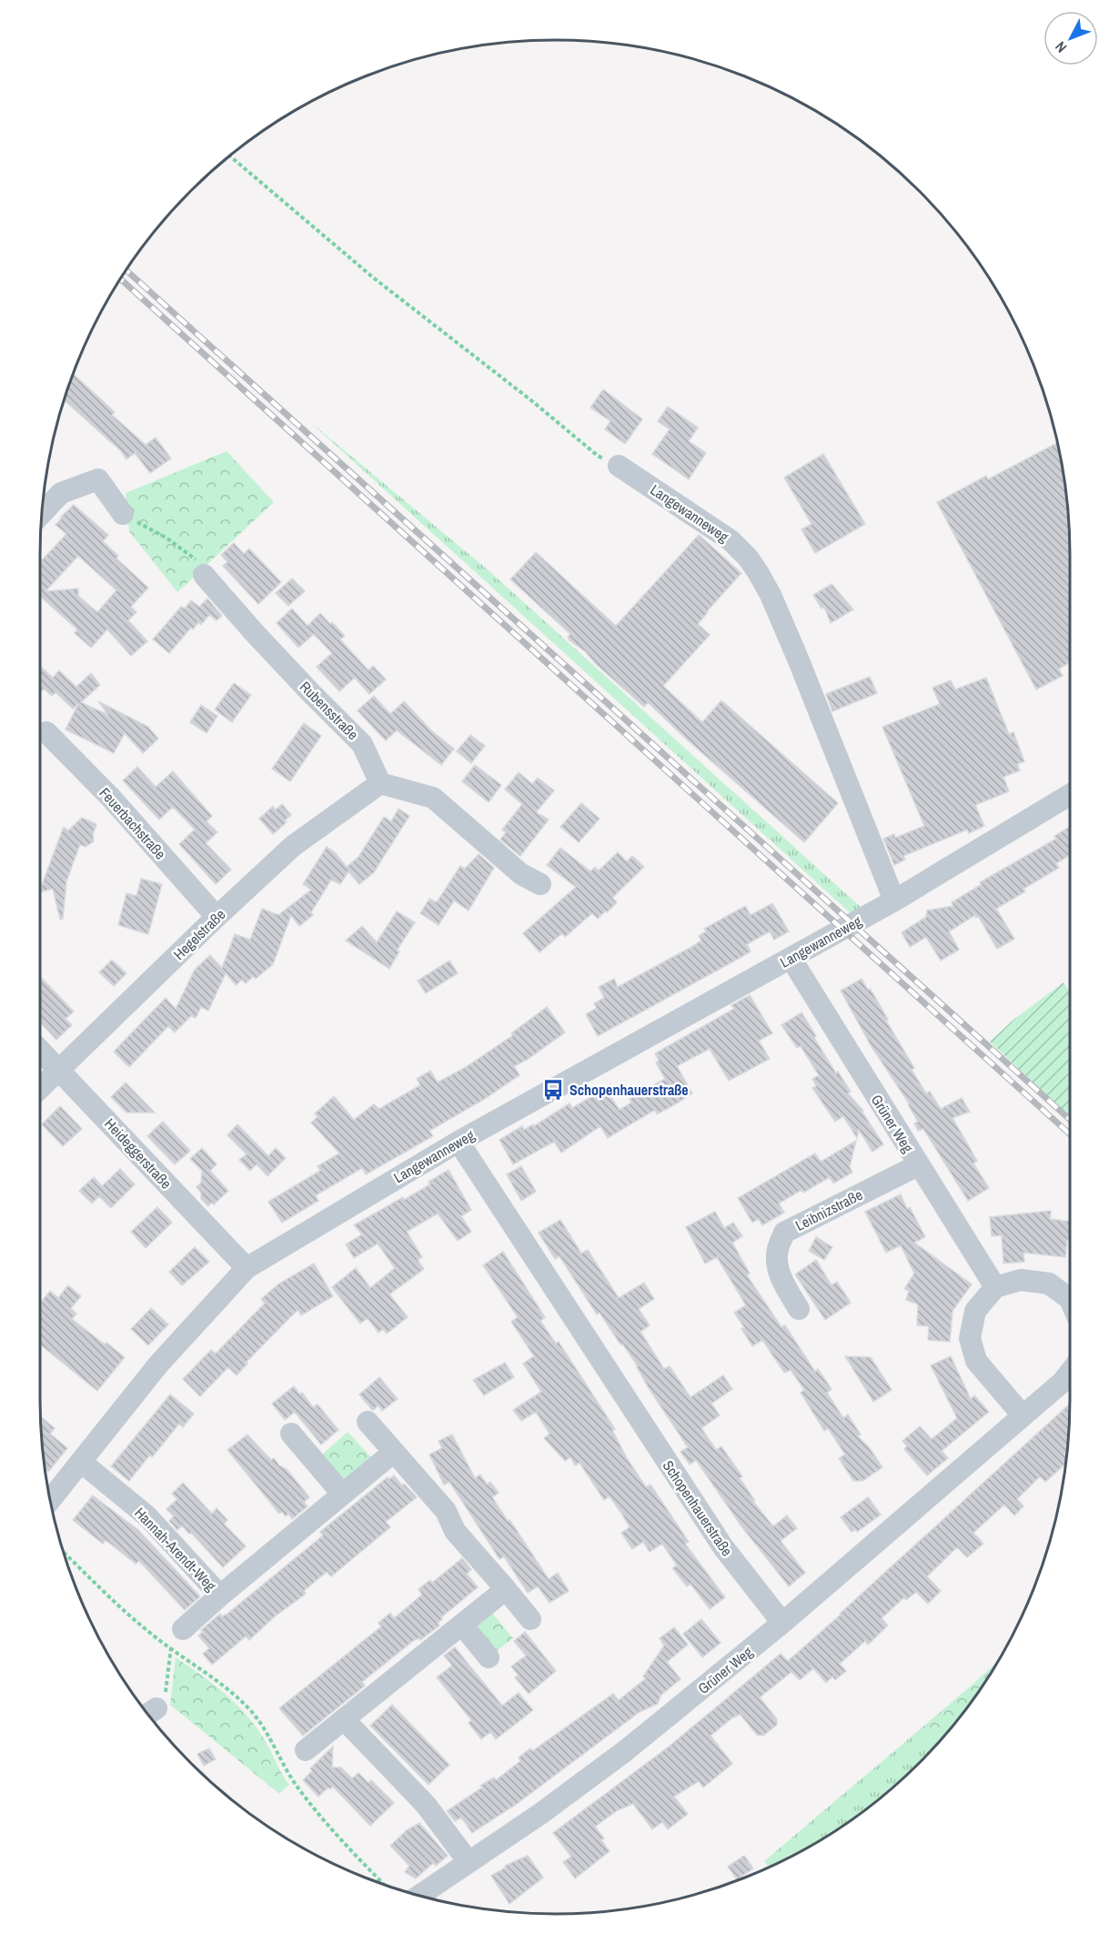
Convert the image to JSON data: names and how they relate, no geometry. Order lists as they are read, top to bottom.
{
  "streets": {
    "street": [
      "Langewanneweg",
      "Rubensstraße",
      "Feuerbachstraße",
      "Hegelstraße",
      "Grüner Weg",
      "Heideggerstraße",
      "Leibnizstraße",
      "Schopenhauerstraße",
      "Hannah-Arendt-Weg"
    ]
  },
  "crossings": [
    ["Langewanneweg", "Grüner Weg"],
    ["Langewanneweg", "Heideggerstraße"],
    ["Langewanneweg", "Schopenhauerstraße"],
    ["Langewanneweg", "Hannah-Arendt-Weg"],
    ["Rubensstraße", "Hegelstraße"],
    ["Feuerbachstraße", "Hegelstraße"],
    ["Hegelstraße", "Heideggerstraße"],
    ["Grüner Weg", "Leibnizstraße"],
    ["Grüner Weg", "Schopenhauerstraße"]
  ],
  "places": {
    "bus stop": ["Schopenhauerstraße"]
  },
  "north": "bottom left"
}
